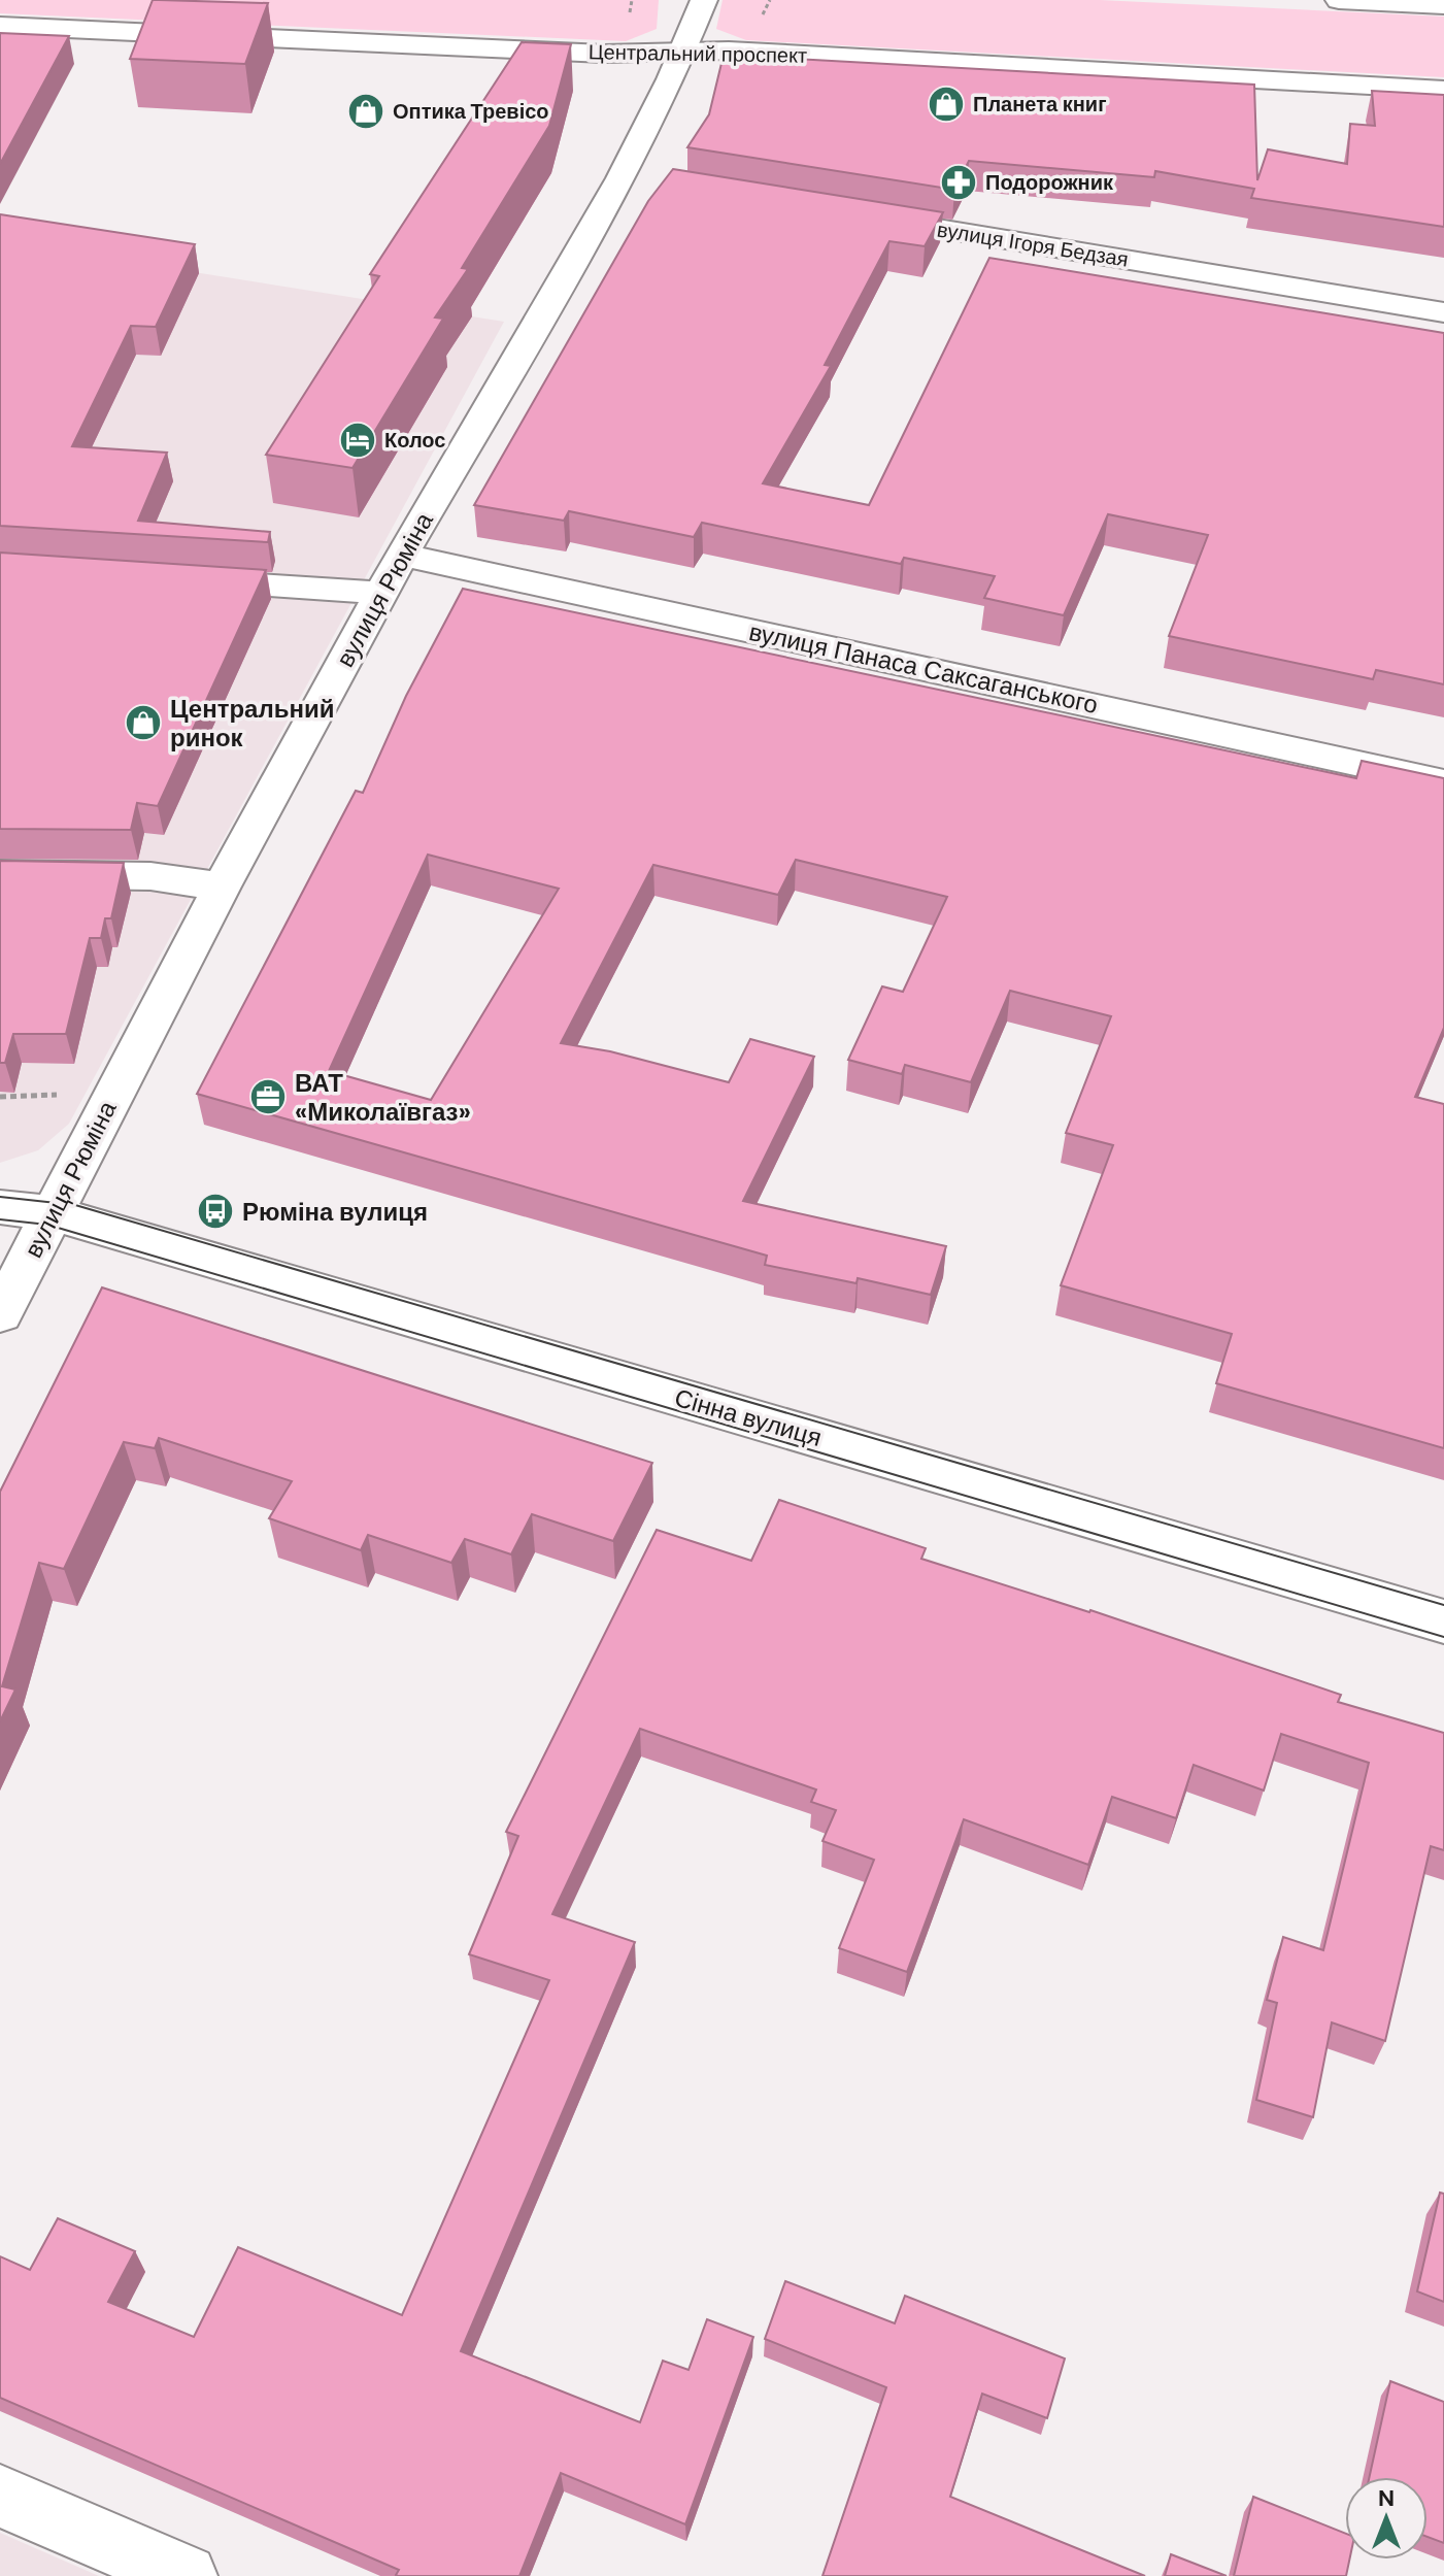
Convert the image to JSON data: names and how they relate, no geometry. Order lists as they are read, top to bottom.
{
  "streets": {
    "street": [
      "Центральний проспект",
      "вулиця Ігоря Бедзая",
      "вулиця Рюміна",
      "вулиця Панаса Саксаганського",
      "Сінна вулиця"
    ]
  },
  "crossings": [
    ["Центральний проспект", "вулиця Рюміна"],
    ["вулиця Рюміна", "вулиця Панаса Саксаганського"],
    ["вулиця Рюміна", "Сінна вулиця"]
  ],
  "places": {
    "shop": ["Планета книг", "Оптика Тревісо", "Центральний ринок"],
    "pharmacy": ["Подорожник"],
    "hotel": ["Колос"],
    "office": ["ВАТ «Миколаївгаз»"],
    "bus stop": ["Рюміна вулиця"]
  },
  "north": "top"
}
